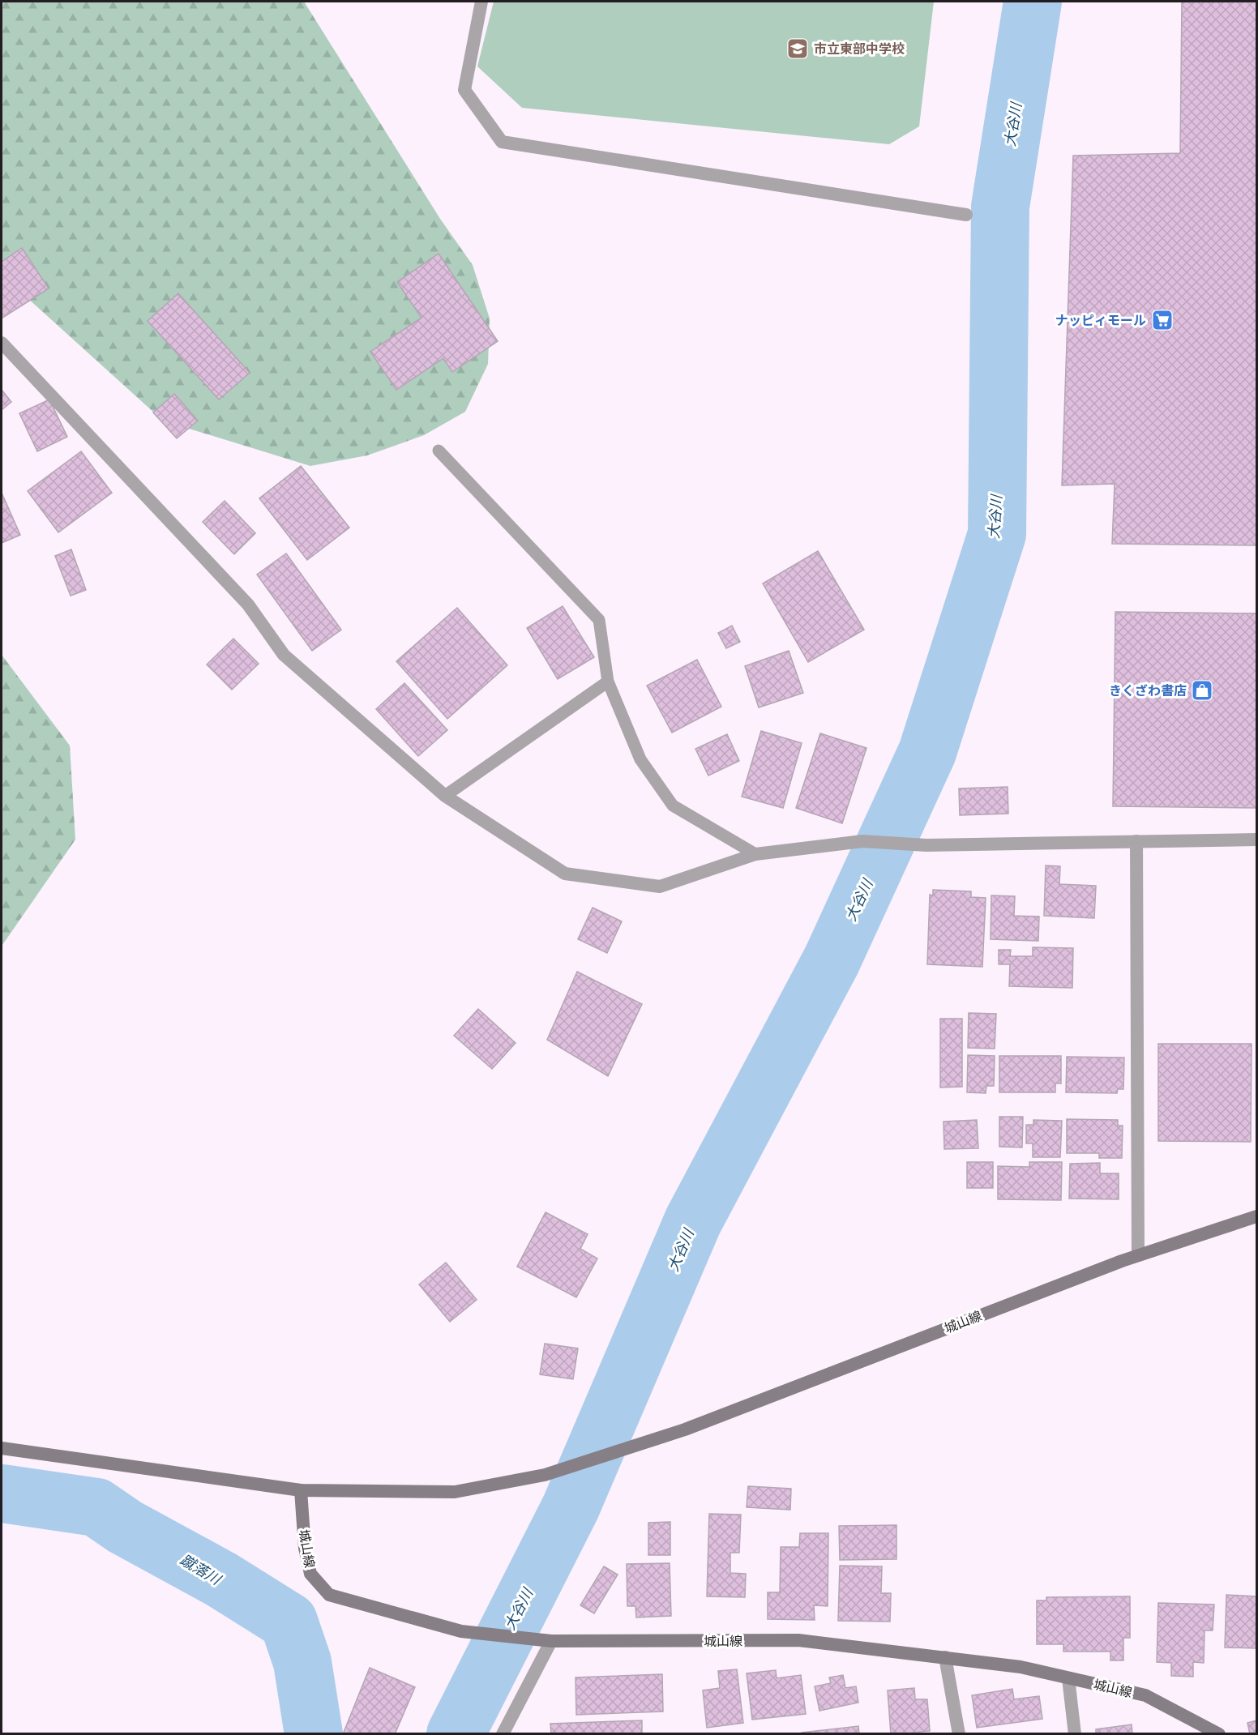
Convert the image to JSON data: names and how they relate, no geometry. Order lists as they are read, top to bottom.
{
  "streets": {
    "main road": ["城山線"]
  },
  "water": ["大谷川", "蹴落川"],
  "places": {
    "school or university": ["市立東部中学校"],
    "supermarket": ["ナッピィモール"],
    "shop": ["きくざわ書店"]
  }
}
